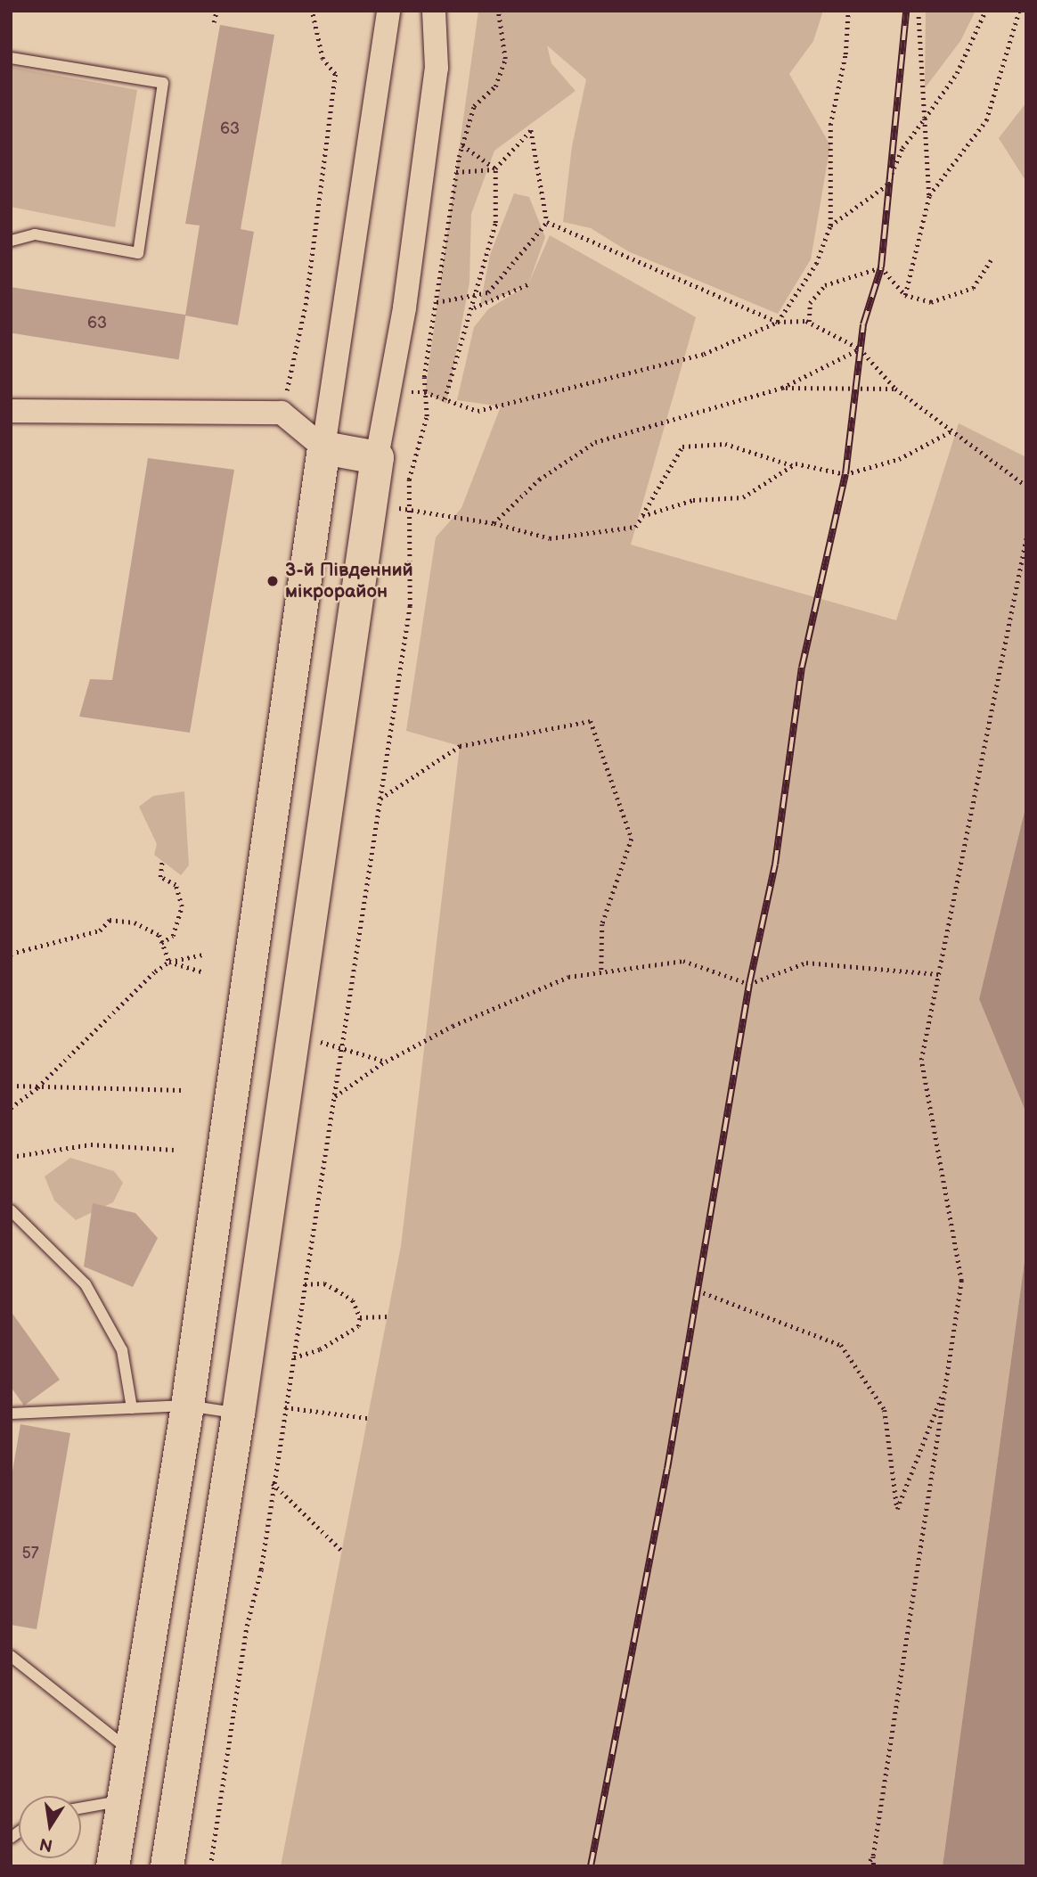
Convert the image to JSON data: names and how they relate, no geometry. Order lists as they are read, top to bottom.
{
  "places": ["3-й Південний мікрорайон"],
  "house_numbers": ["63", "63", "57"],
  "north": "bottom"
}
